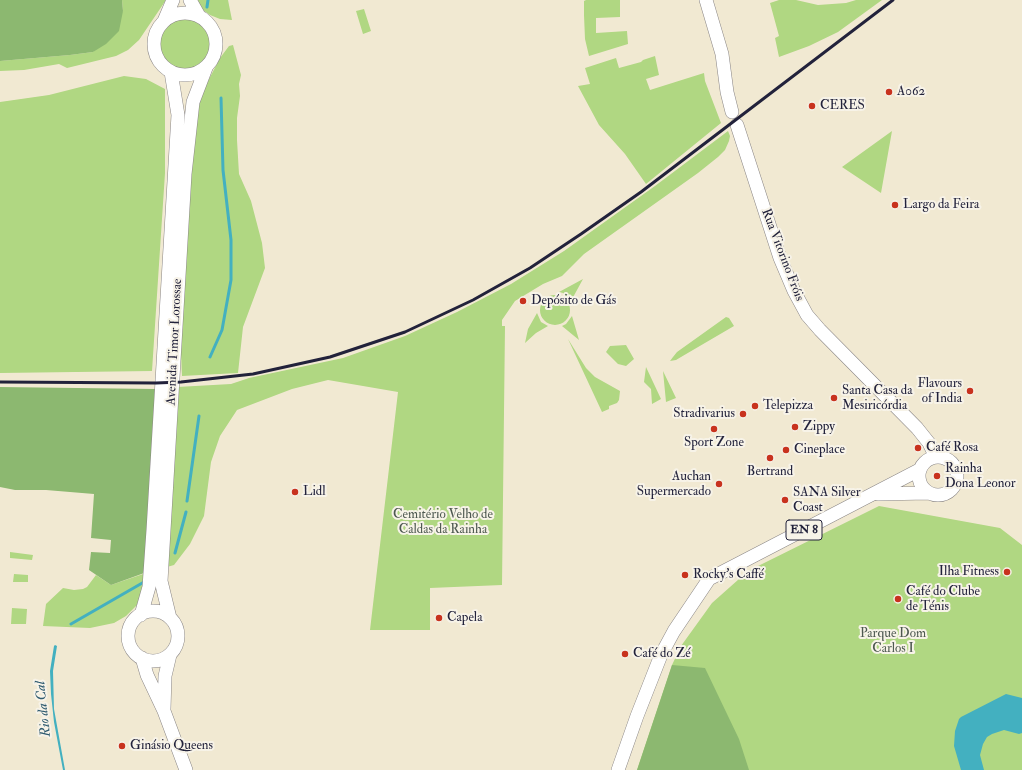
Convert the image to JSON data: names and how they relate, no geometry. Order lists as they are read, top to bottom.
{
  "streets": {
    "main road": ["Rua Vitorino Fróis", "Avenida Timor Lorossae", "EN 8"]
  },
  "crossings": [
    ["Rua Vitorino Fróis", "EN 8"]
  ],
  "water": ["Rio da Cal"],
  "parks": ["Cemitério Velho de Caldas da Rainha", "Parque Dom Carlos I"],
  "places": [
    "A062",
    "CERES",
    "Largo da Feira",
    "Depósito de Gás",
    "Flavours of India",
    "Santa Casa da Mesiricórdia",
    "Telepizza",
    "Stradivarius",
    "Zippy",
    "Sport Zone",
    "Café Rosa",
    "Cineplace",
    "Bertrand",
    "Rainha Dona Leonor",
    "Auchan Supermercado",
    "Lidl",
    "SANA Silver Coast",
    "Ilha Fitness",
    "Rocky’s Caffé",
    "Café do Clube de Ténis",
    "Capela",
    "Café do Zé",
    "Ginásio Queens"
  ]
}
